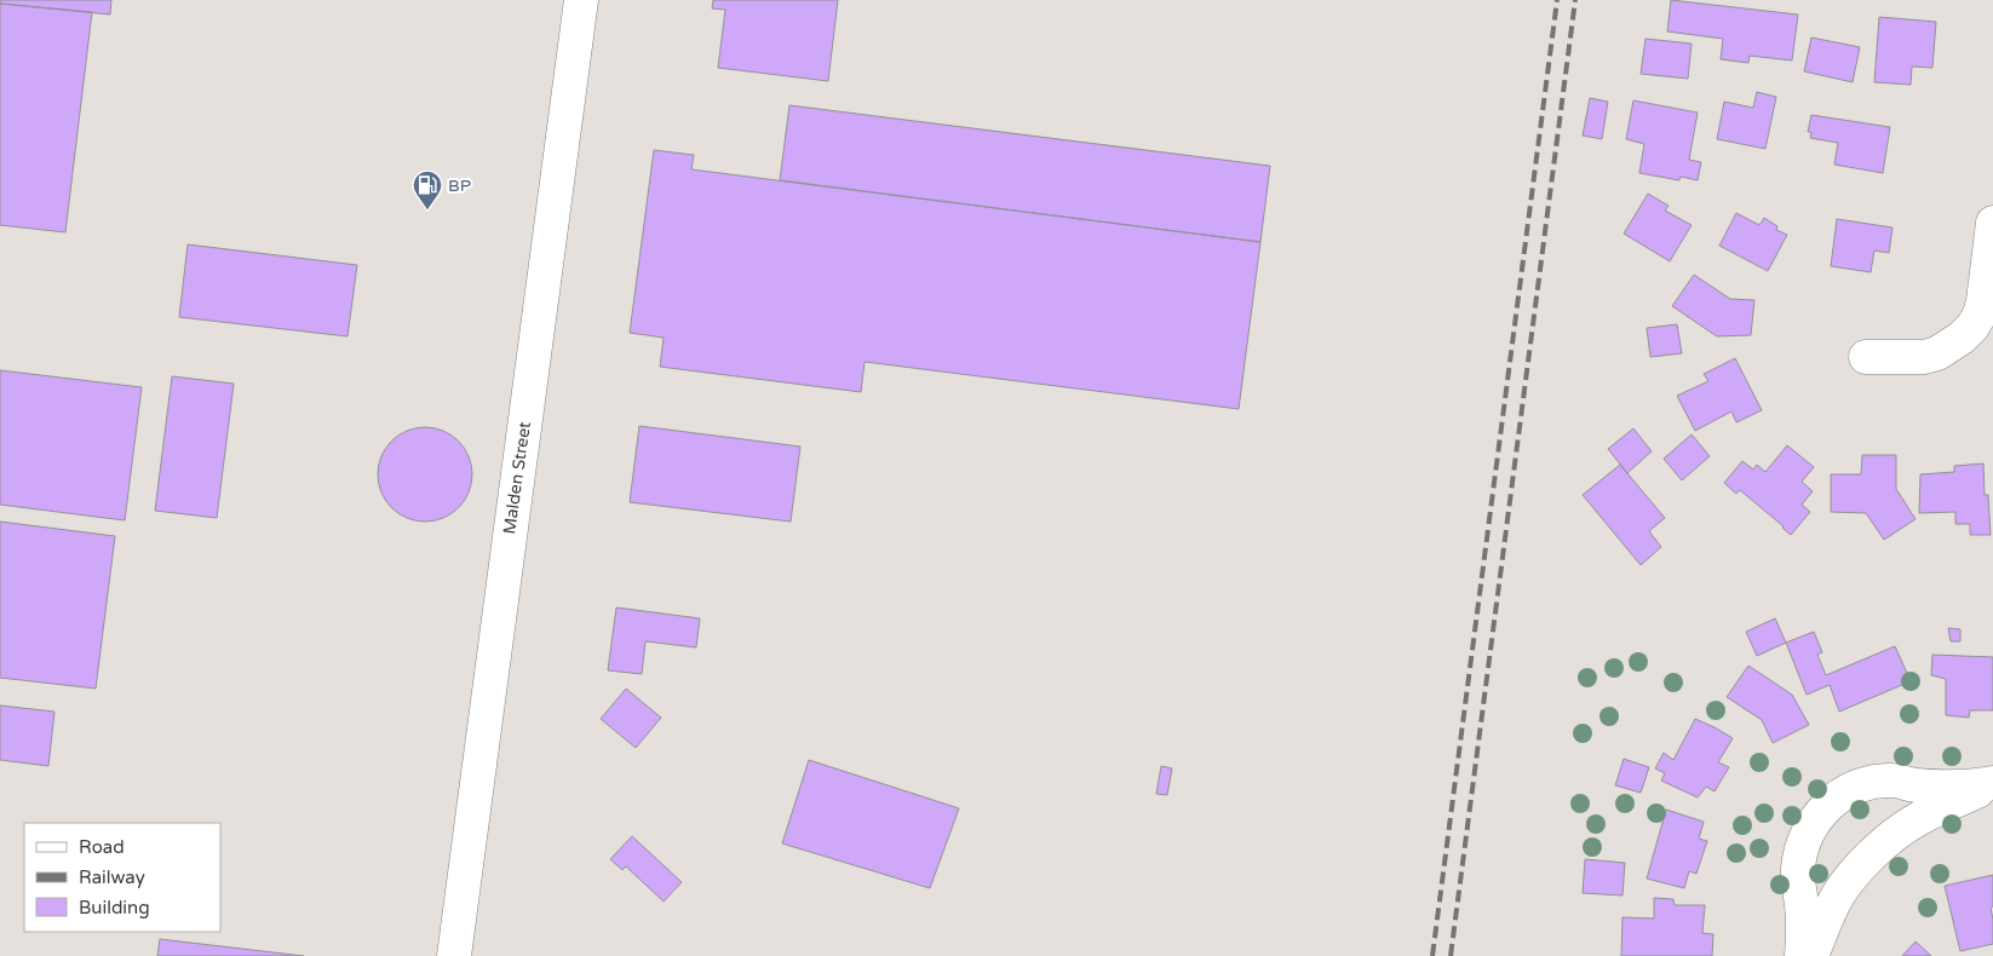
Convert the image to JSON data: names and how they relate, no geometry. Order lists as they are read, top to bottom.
{
  "streets": {
    "street": ["Malden Street"]
  },
  "places": {
    "fuel station": ["BP"]
  },
  "legend": ["Road", "Railway", "Building"]
}
